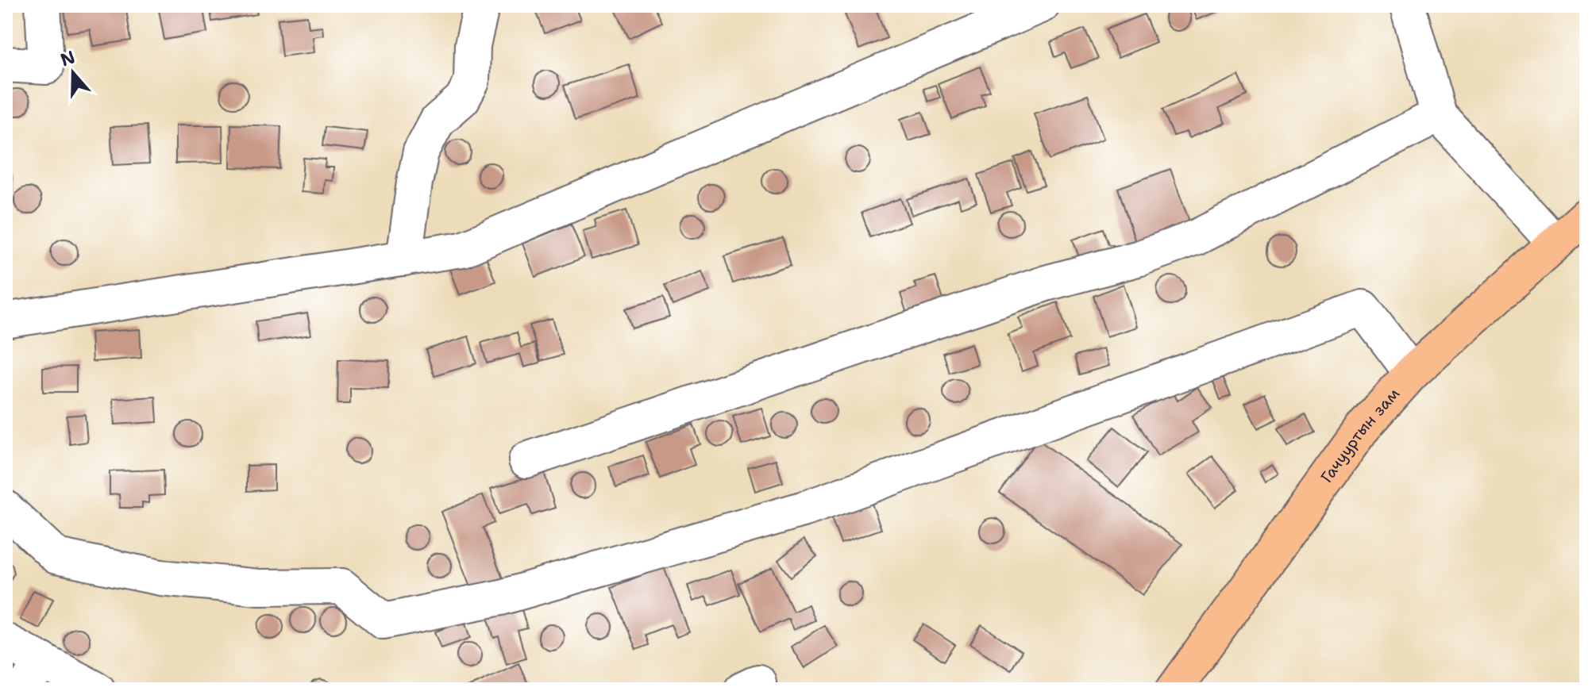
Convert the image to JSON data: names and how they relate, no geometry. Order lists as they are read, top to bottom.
{
  "streets": {
    "main road": ["Гачууртын зам"]
  },
  "north": "top"
}
